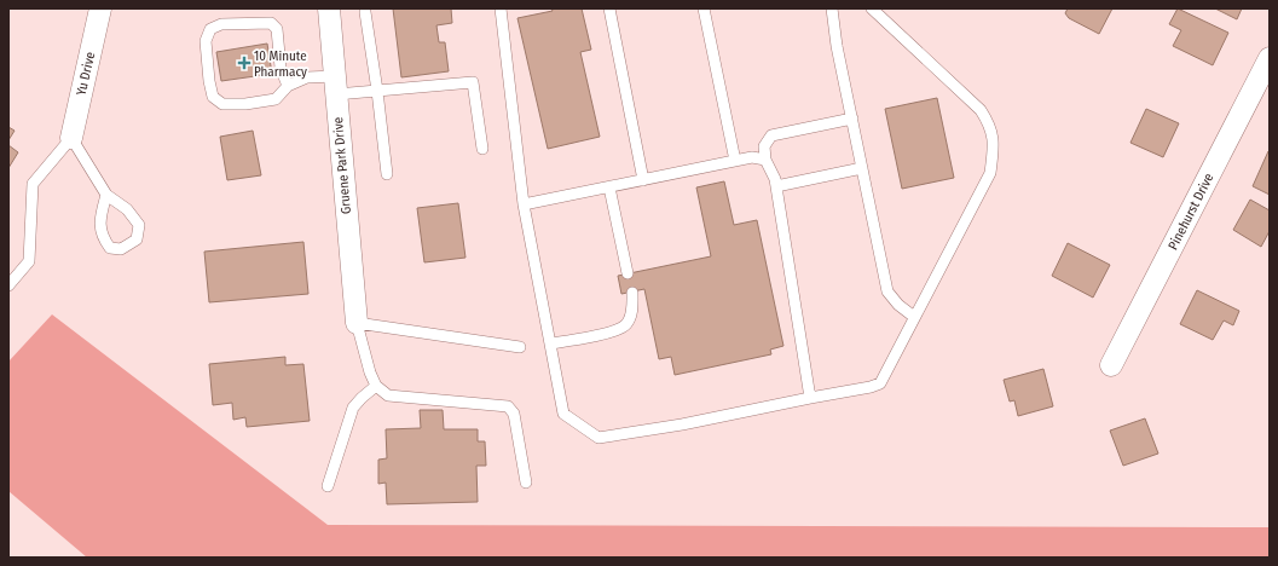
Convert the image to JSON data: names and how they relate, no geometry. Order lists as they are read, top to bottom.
{
  "streets": {
    "street": ["Yu Drive", "Gruene Park Drive", "Pinehurst Drive"]
  },
  "places": {
    "health": ["10 Minute Pharmacy"]
  }
}
